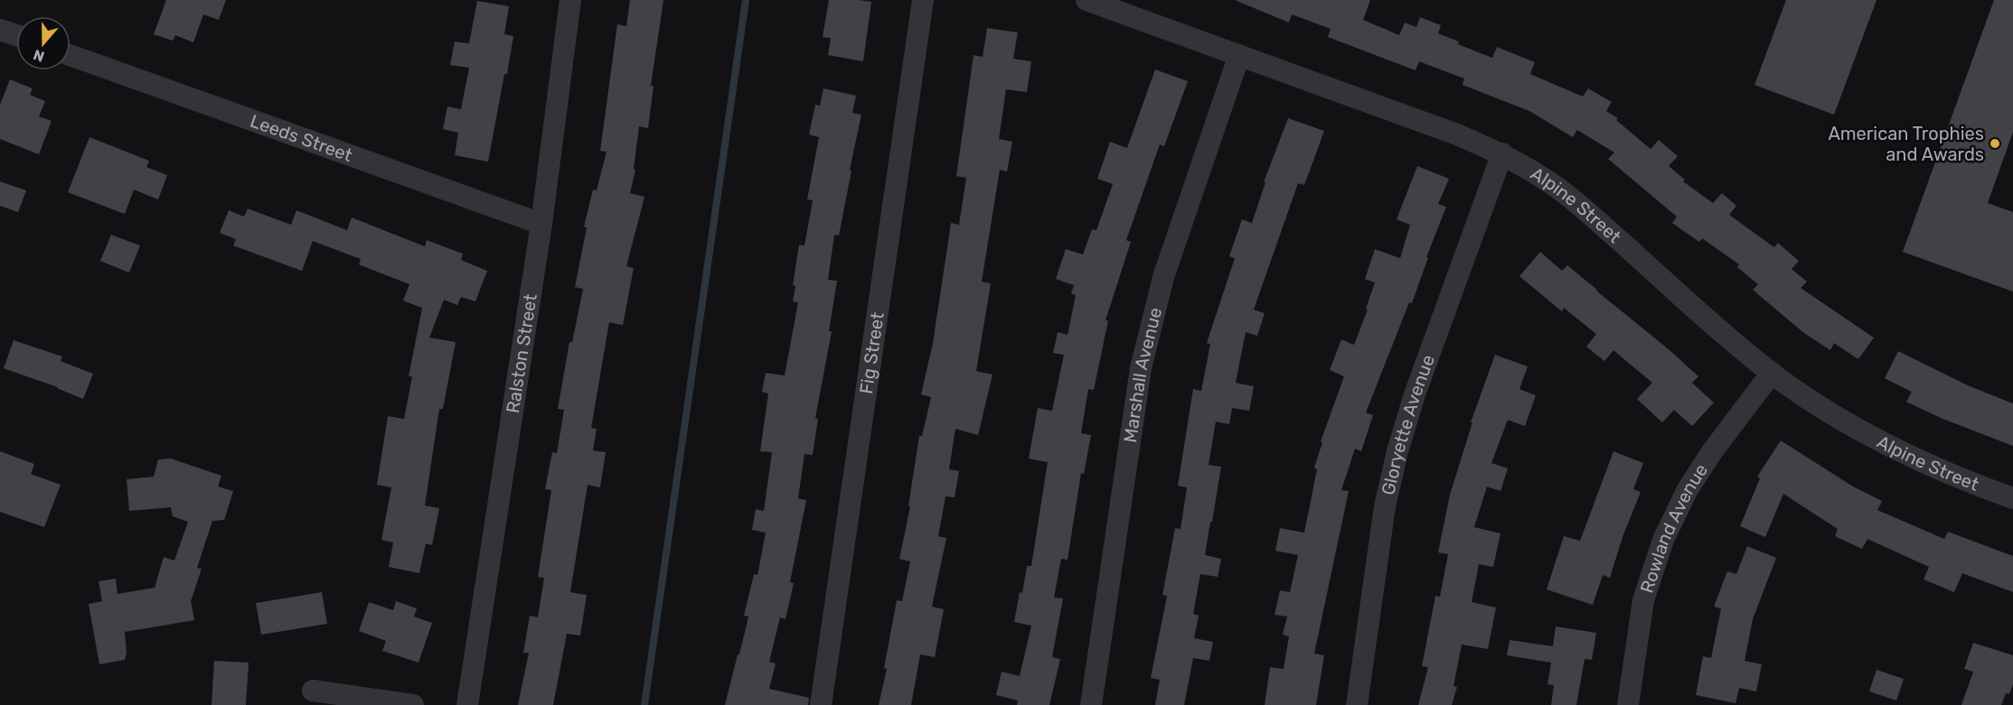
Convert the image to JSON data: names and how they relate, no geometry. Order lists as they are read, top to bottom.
{
  "streets": {
    "street": [
      "Leeds Street",
      "Alpine Street",
      "Fig Street",
      "Ralston Street",
      "Marshall Avenue",
      "Gloryette Avenue",
      "Rowland Avenue"
    ]
  },
  "crossings": [
    ["Leeds Street", "Ralston Street"],
    ["Alpine Street", "Marshall Avenue"],
    ["Alpine Street", "Gloryette Avenue"],
    ["Alpine Street", "Rowland Avenue"]
  ],
  "places": ["American Trophies and Awards"],
  "north": "bottom"
}
